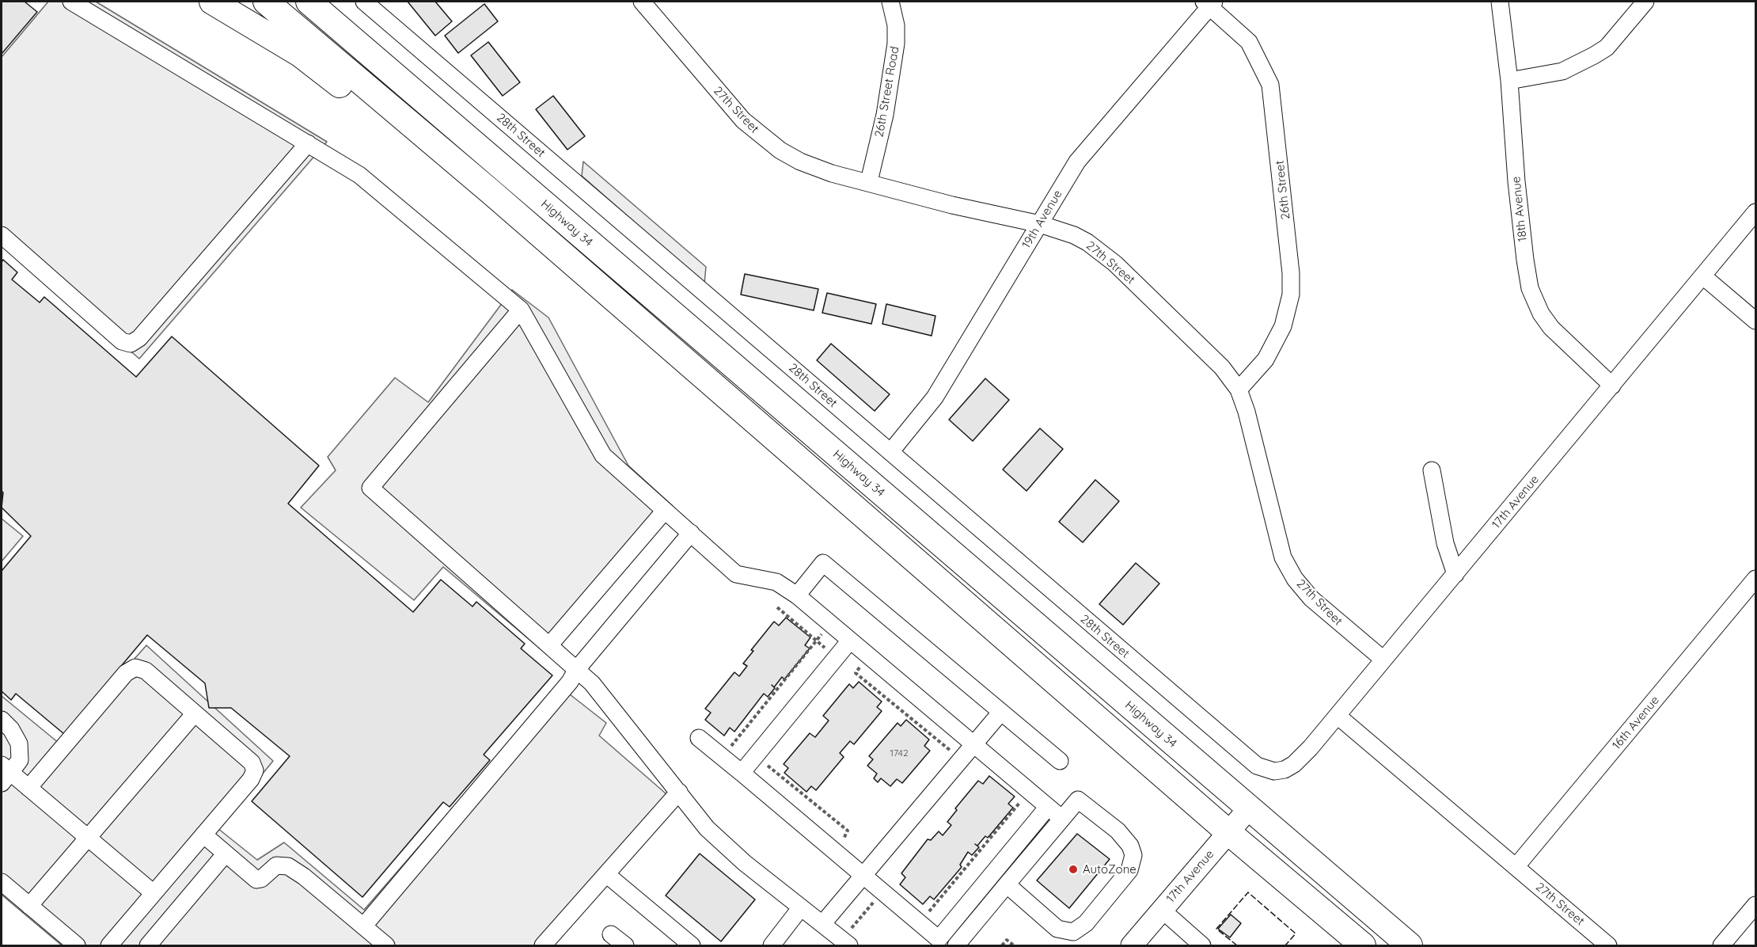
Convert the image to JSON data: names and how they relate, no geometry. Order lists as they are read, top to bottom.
{
  "streets": {
    "highway": ["Highway 34"],
    "main road": ["17th Avenue"],
    "street": [
      "26th Street Road",
      "27th Street",
      "28th Street",
      "26th Street",
      "18th Avenue",
      "19th Avenue",
      "16th Avenue"
    ]
  },
  "crossings": [
    ["26th Street Road", "27th Street"],
    ["27th Street", "26th Street"],
    ["27th Street", "19th Avenue"],
    ["27th Street", "17th Avenue"],
    ["27th Street", "16th Avenue"],
    ["28th Street", "19th Avenue"],
    ["28th Street", "17th Avenue"],
    ["26th Street", "19th Avenue"],
    ["18th Avenue", "17th Avenue"],
    ["Highway 34", "17th Avenue"]
  ],
  "places": ["AutoZone"],
  "house_numbers": ["1742"]
}
